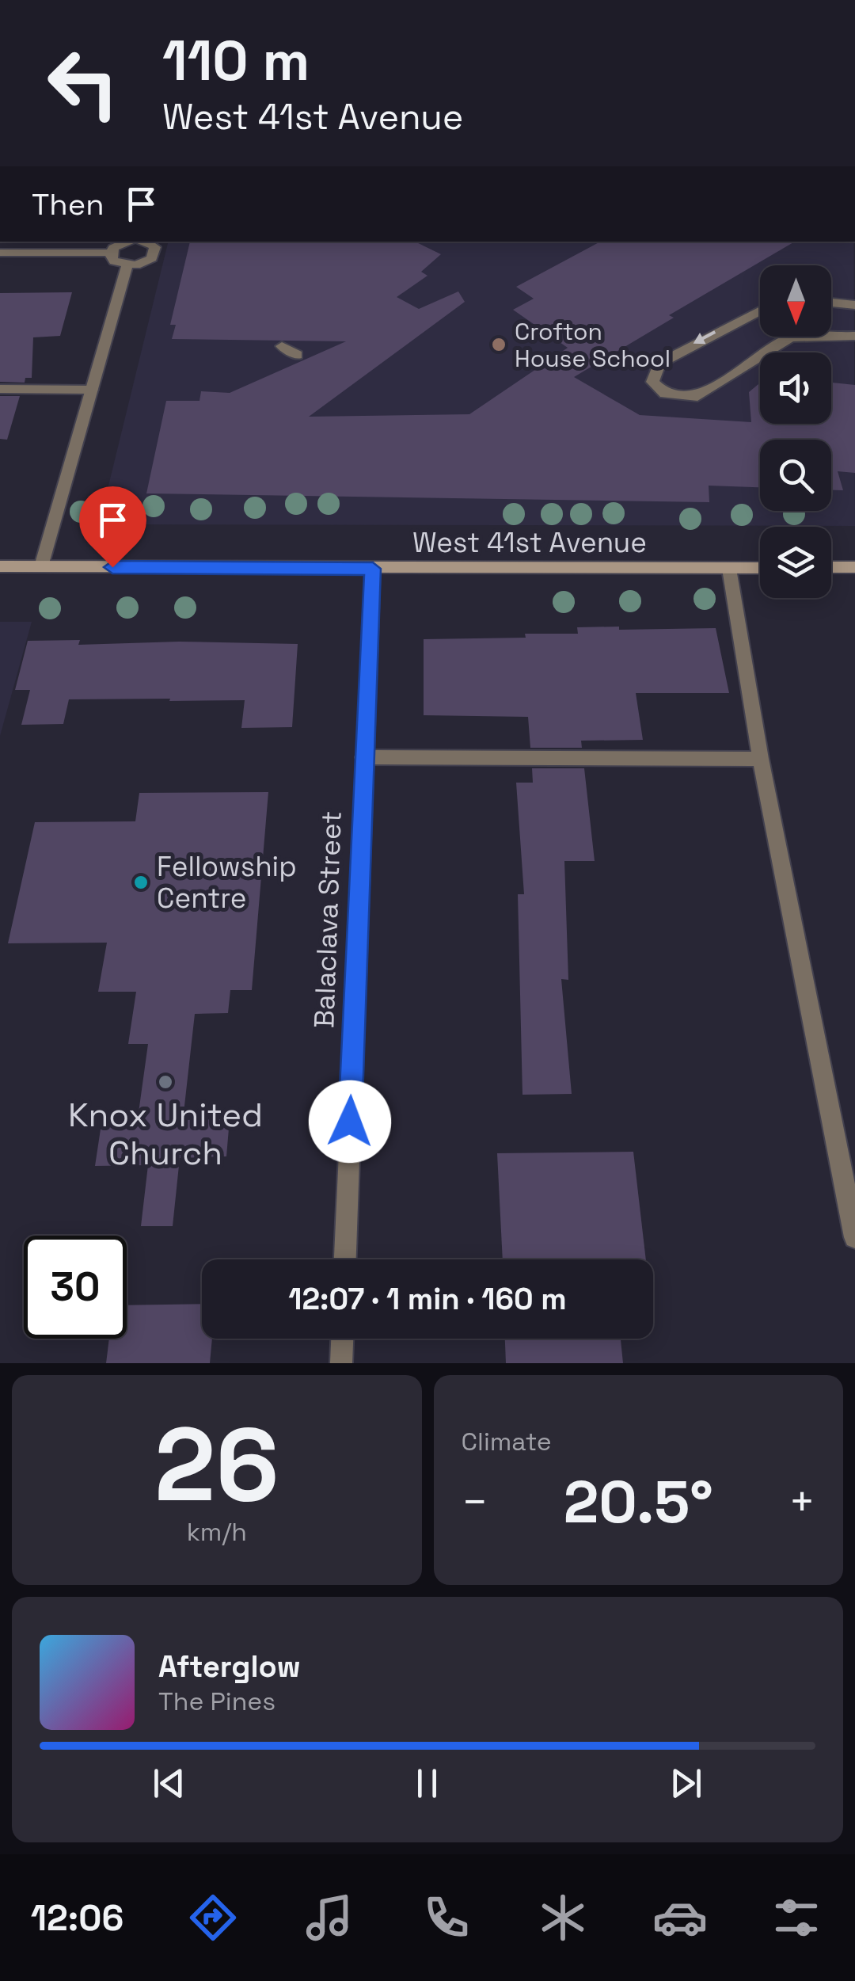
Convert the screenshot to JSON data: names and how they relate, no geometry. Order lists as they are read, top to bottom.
{
  "streets": {
    "main road": ["West 41st Avenue"],
    "street": ["Balaclava Street"]
  },
  "crossings": [
    ["West 41st Avenue", "Balaclava Street"]
  ],
  "places": ["Crofton House School", "Fellowship Centre", "Knox United Church"],
  "north": "bottom",
  "page": {
    "turn": ["110 m", "West 41st Avenue"],
    "then": "Then",
    "limit": "30",
    "trip": "12:07 · 1 min · 160 m",
    "tile": [
      ["26", "km/h"],
      "Climate"
    ],
    "heat": ["−", "20.5°", "+"],
    "song": ["Afterglow", "The Pines"],
    "tabs": "12:06"
  }
}
